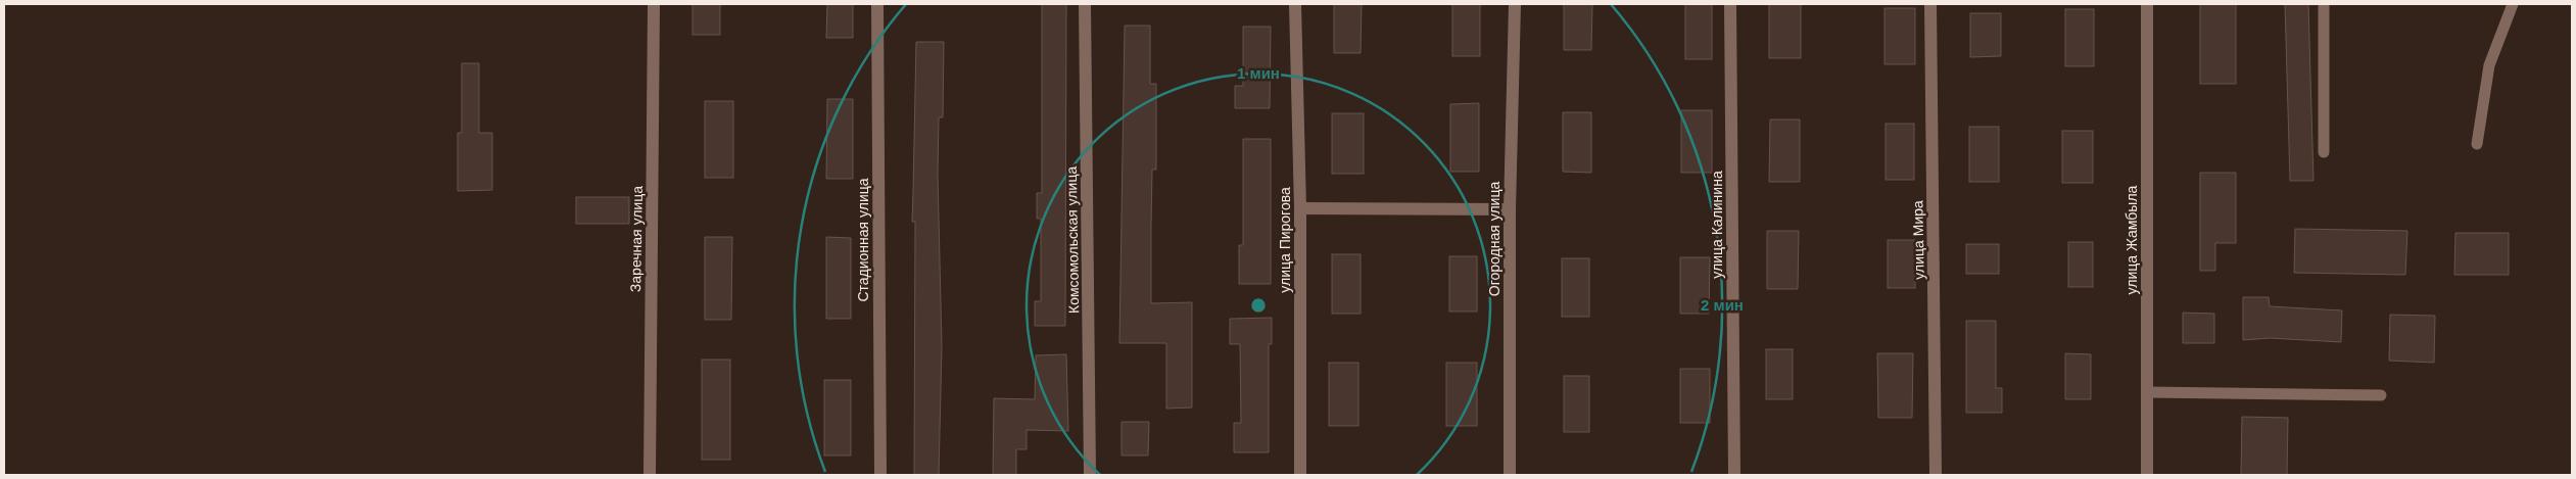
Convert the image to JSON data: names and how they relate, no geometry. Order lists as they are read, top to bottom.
{
  "streets": {
    "street": [
      "улица Калинина",
      "Заречная улица",
      "Огородная улица",
      "Стадионная улица",
      "Комсомольская улица",
      "улица Пирогова",
      "улица Мира",
      "улица Жамбыла"
    ]
  },
  "rings": ["1 мин", "2 мин"]
}
